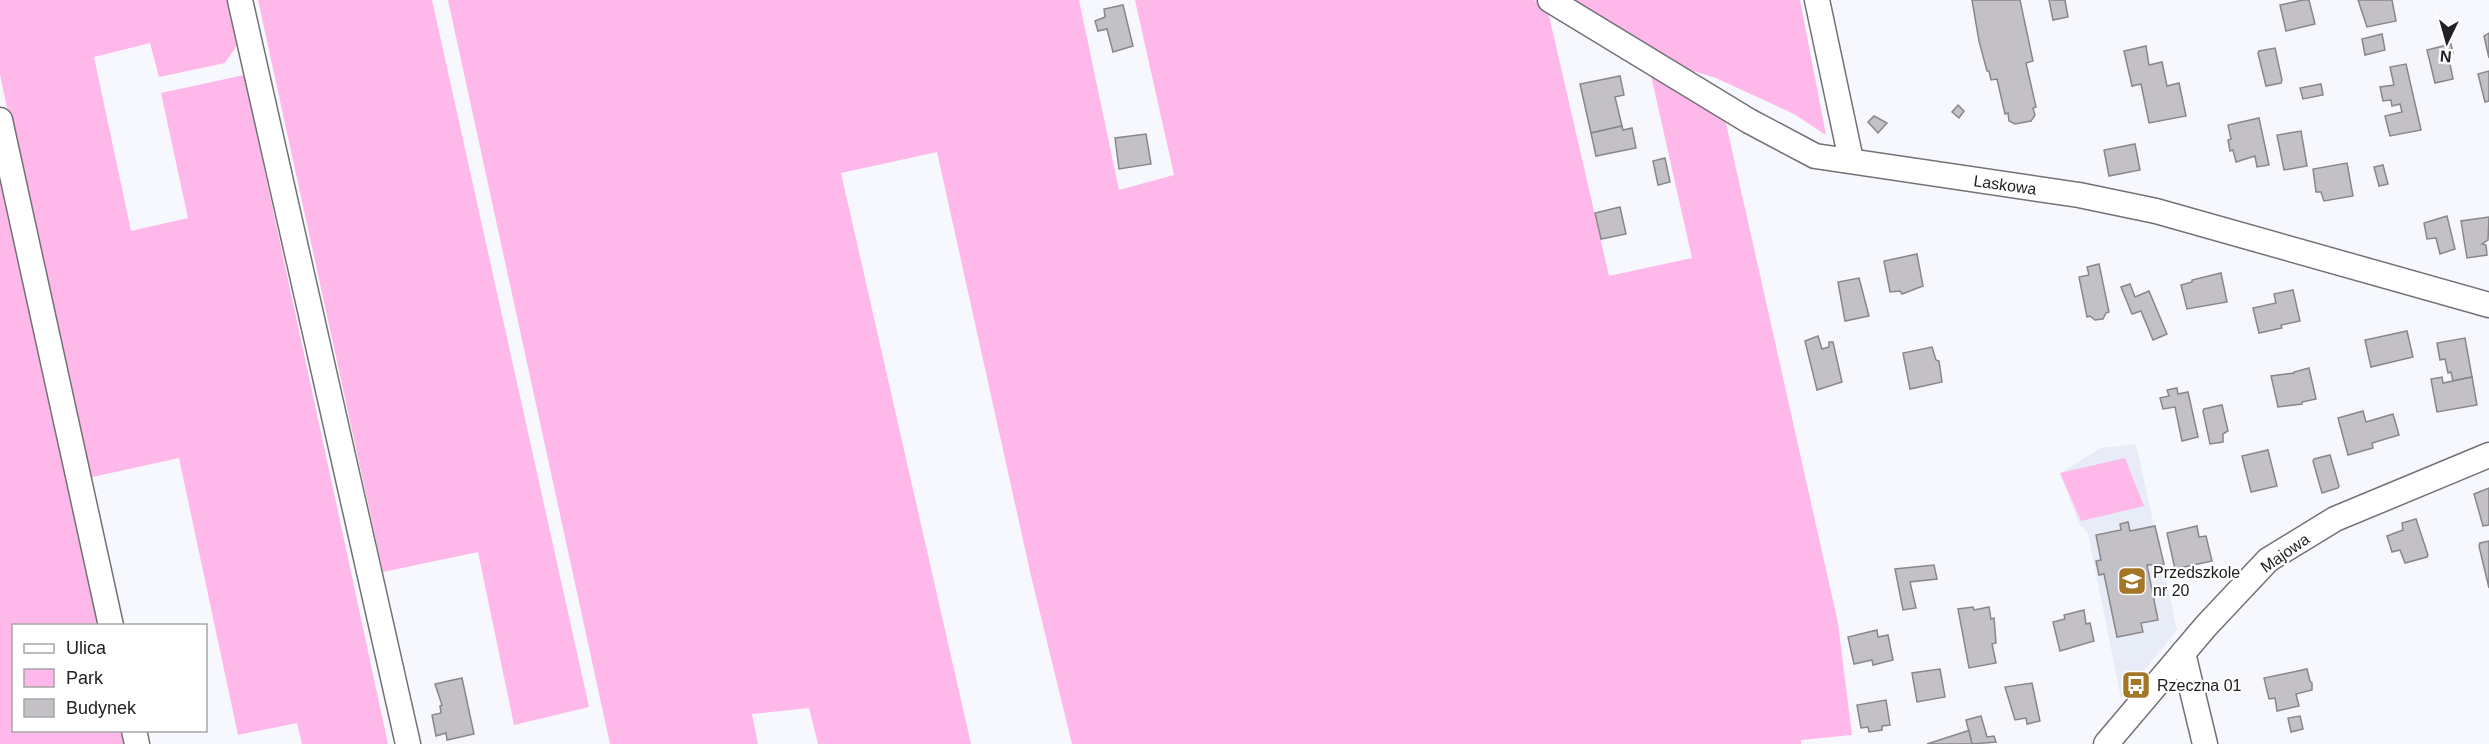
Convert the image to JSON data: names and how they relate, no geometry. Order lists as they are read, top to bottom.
{
  "streets": {
    "street": ["Laskowa", "Majowa"]
  },
  "places": {
    "school or university": ["Przedszkole nr 20"],
    "bus stop": ["Rzeczna 01"]
  },
  "legend": ["Ulica", "Park", "Budynek"],
  "north": "bottom"
}
